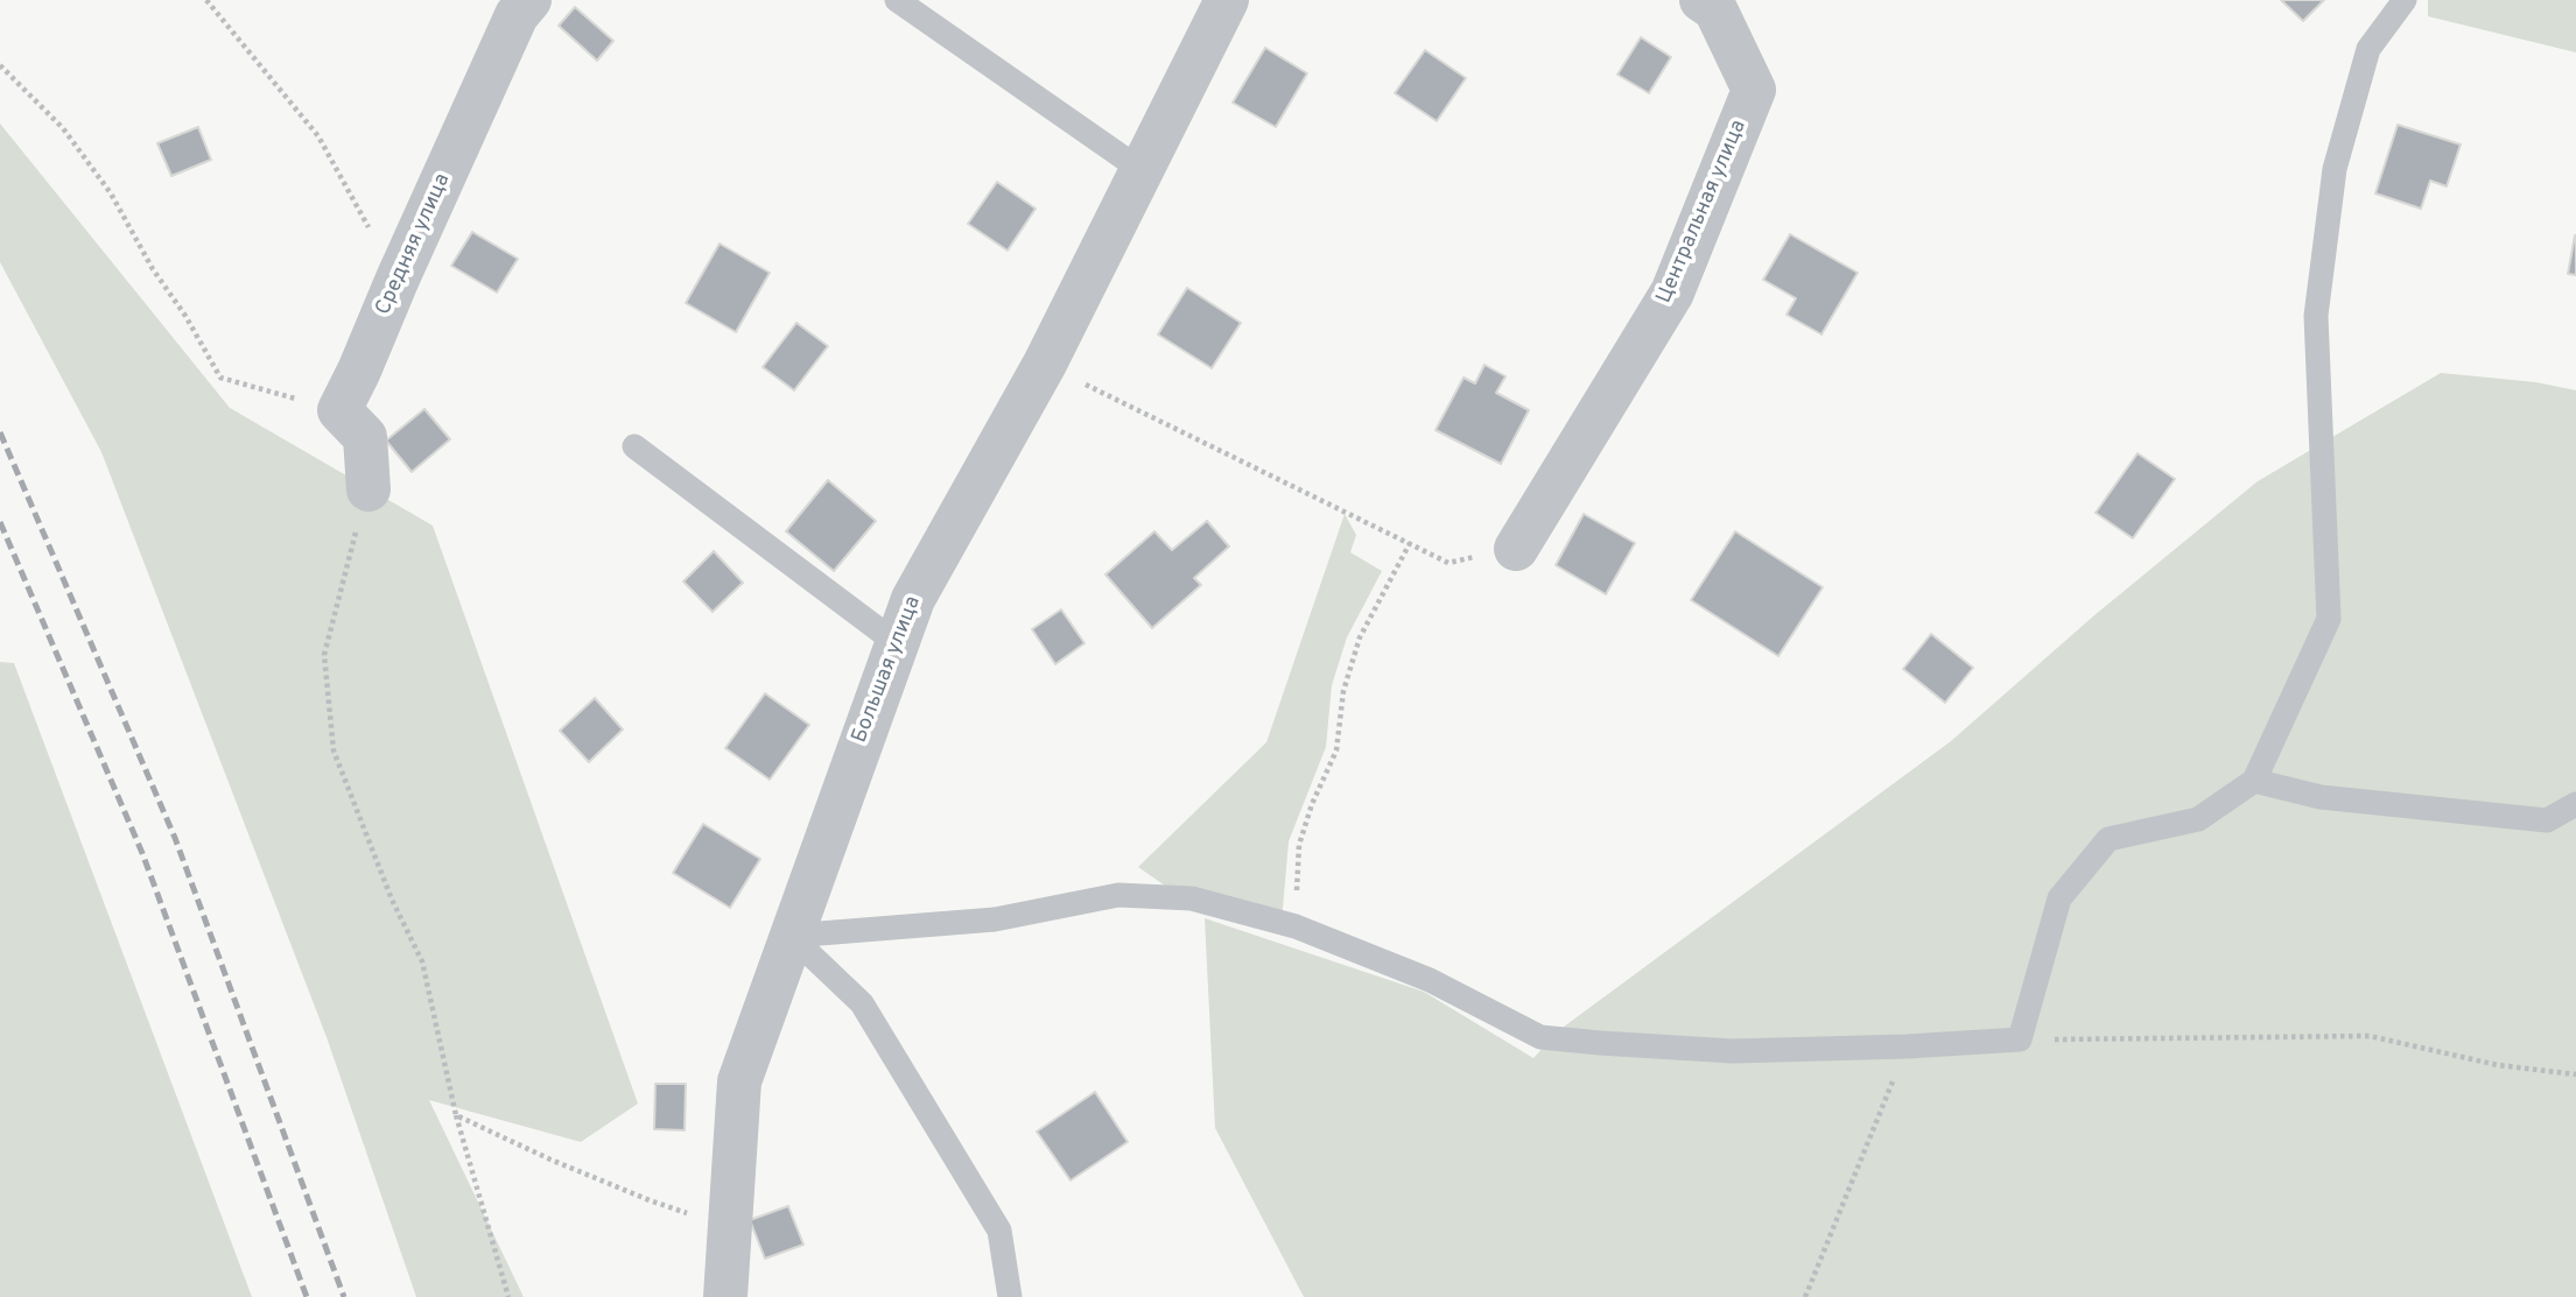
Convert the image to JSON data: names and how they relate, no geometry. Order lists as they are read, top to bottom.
{
  "streets": {
    "street": ["Центральная улица", "Средняя улица", "Большая улица"]
  }
}
